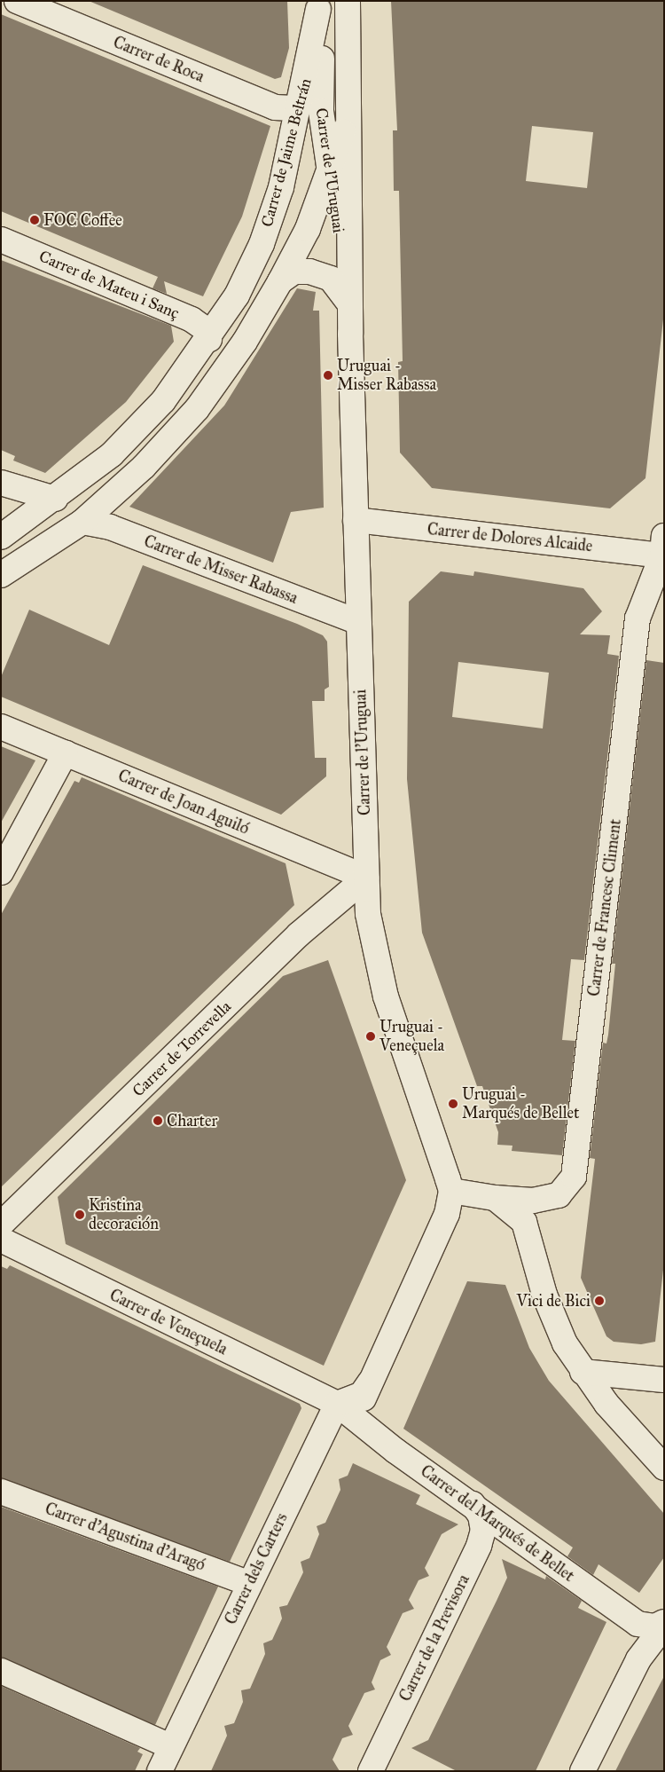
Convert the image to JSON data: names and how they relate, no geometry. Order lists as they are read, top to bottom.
{
  "streets": {
    "street": [
      "Carrer de Roca",
      "Carrer de Jaime Beltrán",
      "Carrer de l'Uruguai",
      "Carrer de Mateu i Sanç",
      "Carrer de Dolores Alcaide",
      "Carrer de Misser Rabassa",
      "Carrer de Joan Aguiló",
      "Carrer de Francesc Climent",
      "Carrer de Torrevella",
      "Carrer de Veneçuela",
      "Carrer del Marqués de Bellet",
      "Carrer d'Agustina d'Aragó",
      "Carrer dels Carters",
      "Carrer de la Previsora"
    ]
  },
  "crossings": [
    ["Carrer de Roca", "Carrer de Jaime Beltrán"],
    ["Carrer de Jaime Beltrán", "Carrer de l'Uruguai"],
    ["Carrer de Jaime Beltrán", "Carrer de Mateu i Sanç"],
    ["Carrer de l'Uruguai", "Carrer de Dolores Alcaide"],
    ["Carrer de l'Uruguai", "Carrer de Misser Rabassa"],
    ["Carrer de l'Uruguai", "Carrer de Joan Aguiló"],
    ["Carrer de l'Uruguai", "Carrer de Torrevella"],
    ["Carrer de Dolores Alcaide", "Carrer de Francesc Climent"],
    ["Carrer de Joan Aguiló", "Carrer de Torrevella"],
    ["Carrer de Veneçuela", "Carrer del Marqués de Bellet"],
    ["Carrer de Veneçuela", "Carrer dels Carters"],
    ["Carrer del Marqués de Bellet", "Carrer dels Carters"],
    ["Carrer del Marqués de Bellet", "Carrer de la Previsora"],
    ["Carrer d'Agustina d'Aragó", "Carrer dels Carters"]
  ],
  "places": [
    "FOC Coffee",
    "Uruguai - Misser Rabassa",
    "Uruguai - Veneçuela",
    "Uruguai - Marqués de Bellet",
    "Charter",
    "Kristina decoración",
    "Vici de Bici"
  ]
}
